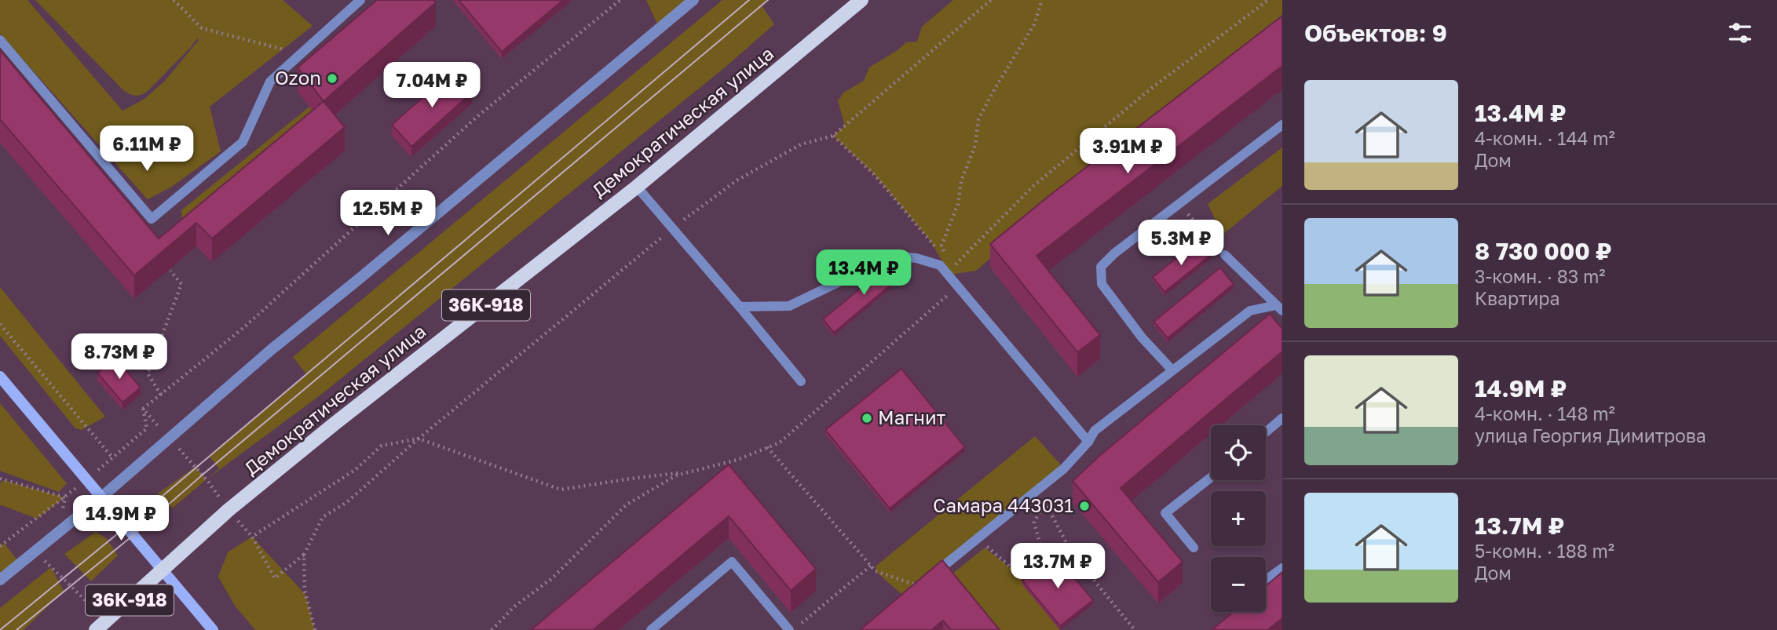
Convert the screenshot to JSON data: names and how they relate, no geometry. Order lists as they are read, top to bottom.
{
  "streets": {
    "main road": ["Демократическая улица", "36К-918"]
  },
  "places": ["Ozon", "Магнит", "Самара 443031"],
  "page": {
    "heading": "Объектов: 9",
    "price": [
      "7.04M ₽",
      "6.11M ₽",
      "3.91M ₽",
      "12.5M ₽",
      "5.3M ₽",
      "13.4M ₽",
      "8.73M ₽",
      "14.9M ₽",
      "13.7M ₽"
    ],
    "list": [
      {
        "name": "13.4M ₽",
        "note": "4-комн. · 144 m² · Дом"
      },
      {
        "name": "8 730 000 ₽",
        "note": "3-комн. · 83 m² · Квартира"
      },
      {
        "name": "14.9M ₽",
        "note": "4-комн. · 148 m² · улица Георгия Димитрова"
      },
      {
        "name": "13.7M ₽",
        "note": "5-комн. · 188 m² · Дом"
      }
    ],
    "map_buttons": ["+", "−"]
  }
}
